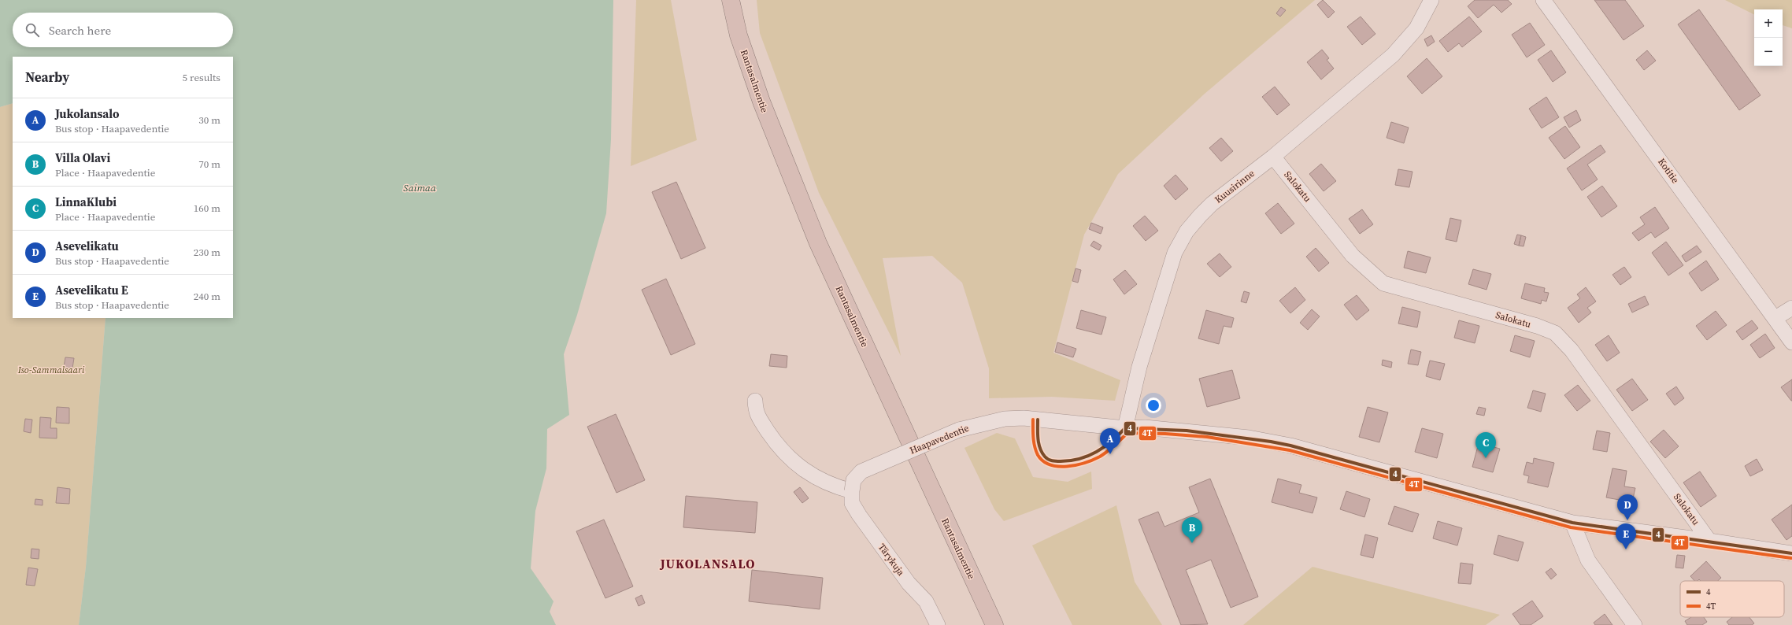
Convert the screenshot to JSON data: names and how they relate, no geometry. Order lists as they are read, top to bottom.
{
  "streets": {
    "highway": ["Rantasalmentie"],
    "street": [
      "Kotitie",
      "Kuusirinne",
      "Salokatu",
      "Haapavedentie",
      "Tärykuja"
    ]
  },
  "crossings": [
    ["Kuusirinne", "Salokatu"],
    ["Kuusirinne", "Haapavedentie"],
    ["Salokatu", "Haapavedentie"],
    ["Haapavedentie", "Tärykuja"]
  ],
  "districts": ["JUKOLANSALO"],
  "water": ["Saimaa"],
  "parks": ["Iso-Sammalsaari"],
  "lines": ["transit line 4", "transit line 4T"],
  "legend": ["4", "4T"],
  "page": {
    "map_buttons": ["+", "−"],
    "search": "Search here",
    "heading": ["Nearby", "5 results"],
    "list": [
      {
        "mark": "A",
        "name": "Jukolansalo",
        "note": "Bus stop · Haapavedentie",
        "value": "30 m"
      },
      {
        "mark": "B",
        "name": "Villa Olavi",
        "note": "Place · Haapavedentie",
        "value": "70 m"
      },
      {
        "mark": "C",
        "name": "LinnaKlubi",
        "note": "Place · Haapavedentie",
        "value": "160 m"
      },
      {
        "mark": "D",
        "name": "Asevelikatu",
        "note": "Bus stop · Haapavedentie",
        "value": "230 m"
      },
      {
        "mark": "E",
        "name": "Asevelikatu E",
        "note": "Bus stop · Haapavedentie",
        "value": "240 m"
      }
    ],
    "pins": [
      "A",
      "C",
      "D",
      "B",
      "E"
    ]
  }
}
